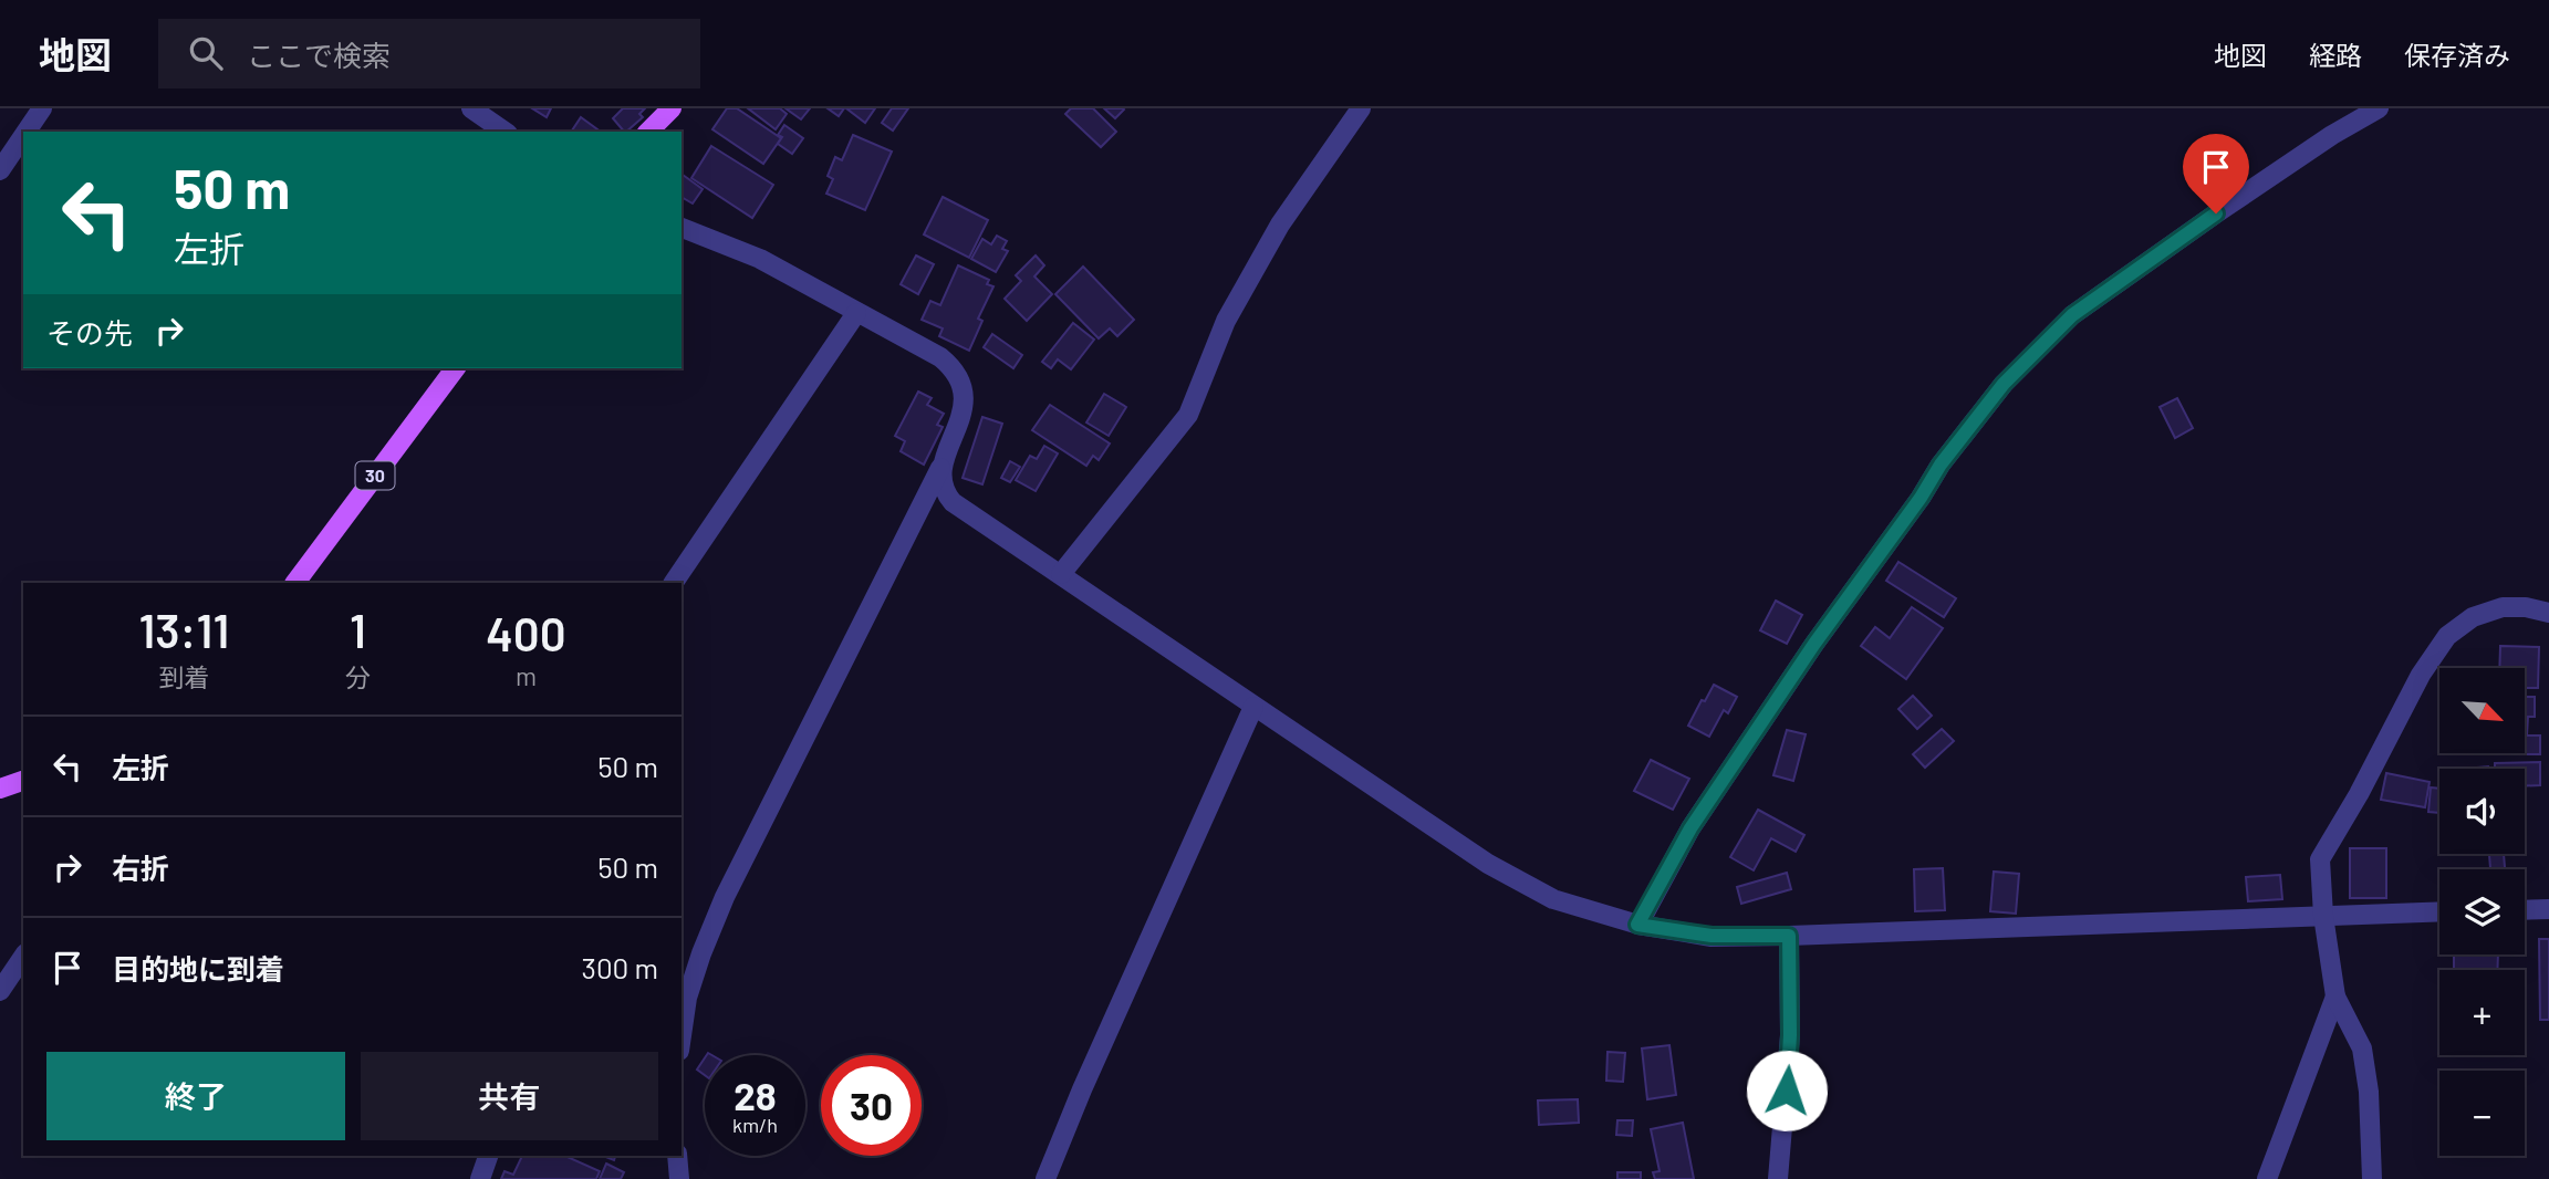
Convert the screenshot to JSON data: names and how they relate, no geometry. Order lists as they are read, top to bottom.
{
  "streets": {
    "main road": ["30"]
  },
  "north": "bottom right",
  "page": {
    "header": "地図",
    "search": "ここで検索",
    "nav": ["地図", "経路", "保存済み"],
    "turn": ["50 m", "左折"],
    "then": "その先",
    "eta": [
      "13:11",
      "到着",
      "1",
      "分",
      "400",
      "m"
    ],
    "map_buttons": ["+", "−"],
    "list": [
      {
        "name": "左折",
        "value": "50 m"
      },
      {
        "name": "右折",
        "value": "50 m"
      },
      {
        "name": "目的地に到着",
        "value": "300 m"
      }
    ],
    "buttons": ["終了", "共有"],
    "speed": "28 km/h",
    "limit": "30"
  }
}
